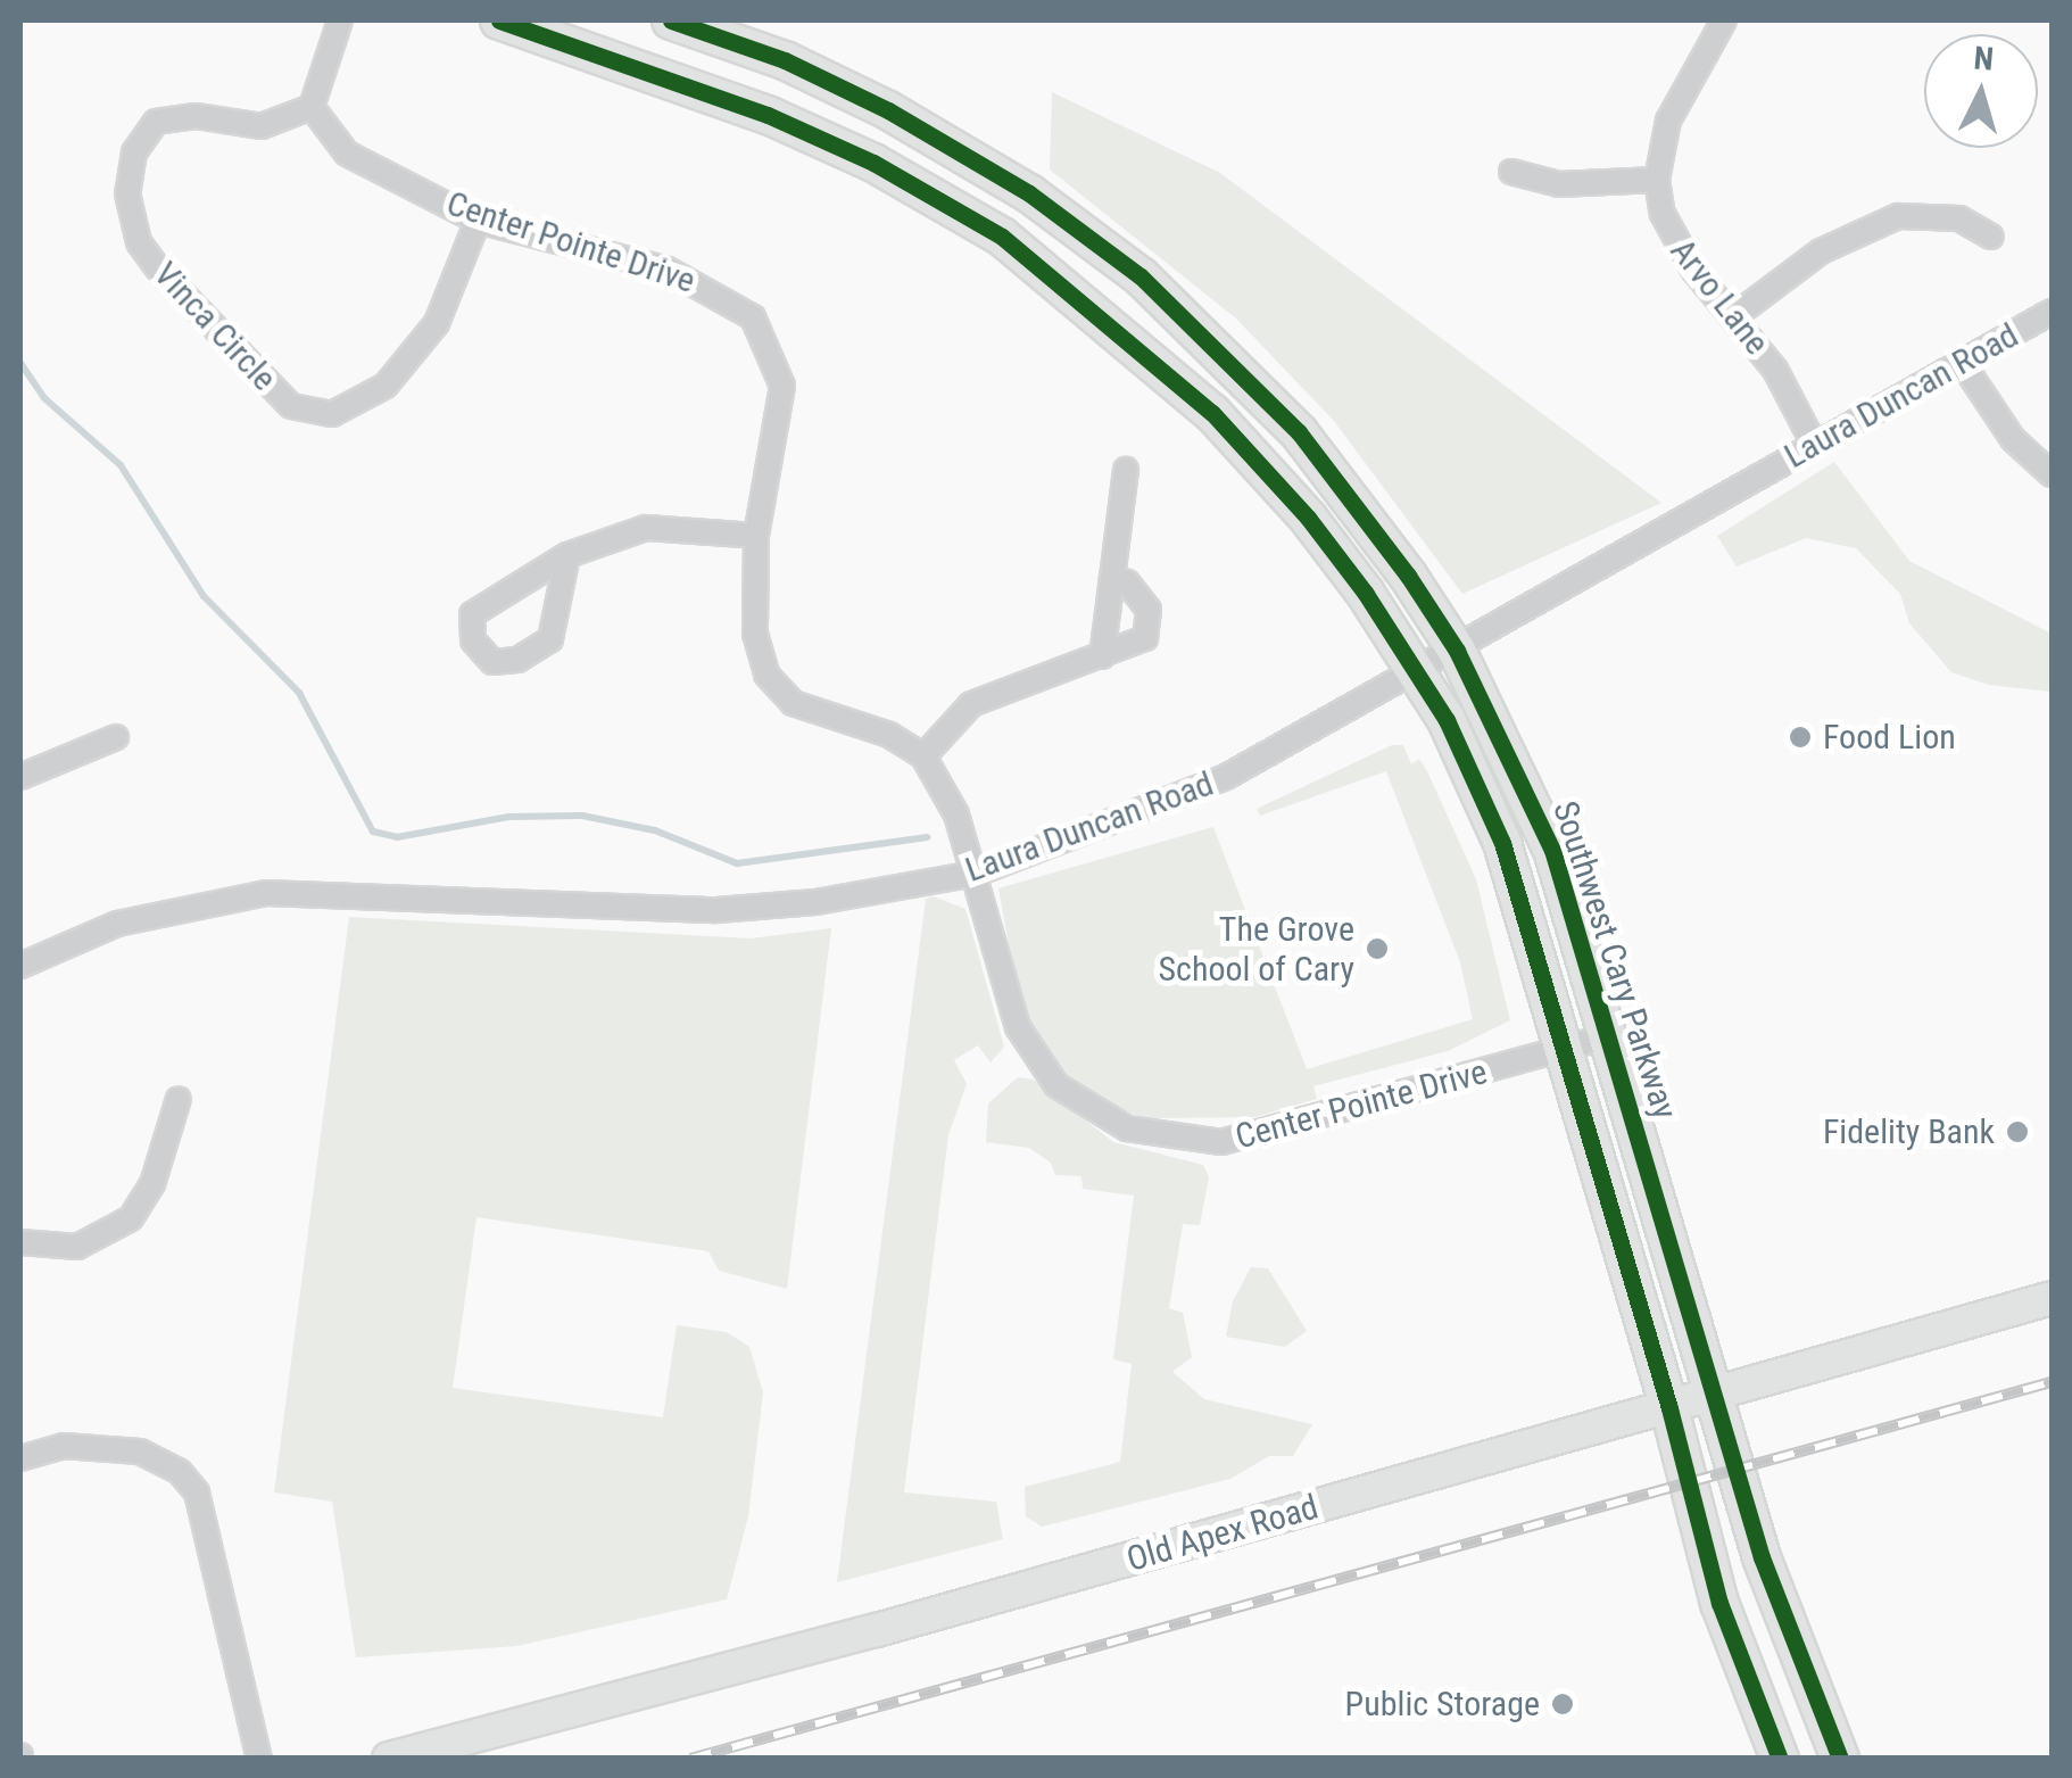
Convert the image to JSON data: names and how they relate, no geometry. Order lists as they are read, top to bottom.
{
  "streets": {
    "main road": ["Southwest Cary Parkway", "Old Apex Road"],
    "street": [
      "Center Pointe Drive",
      "Arvo Lane",
      "Vinca Circle",
      "Laura Duncan Road"
    ]
  },
  "crossings": [
    ["Center Pointe Drive", "Vinca Circle"],
    ["Center Pointe Drive", "Laura Duncan Road"],
    ["Center Pointe Drive", "Southwest Cary Parkway"],
    ["Arvo Lane", "Laura Duncan Road"],
    ["Laura Duncan Road", "Southwest Cary Parkway"],
    ["Southwest Cary Parkway", "Old Apex Road"]
  ],
  "places": [
    "Food Lion",
    "The Grove School of Cary",
    "Fidelity Bank",
    "Public Storage"
  ],
  "north": "top"
}
